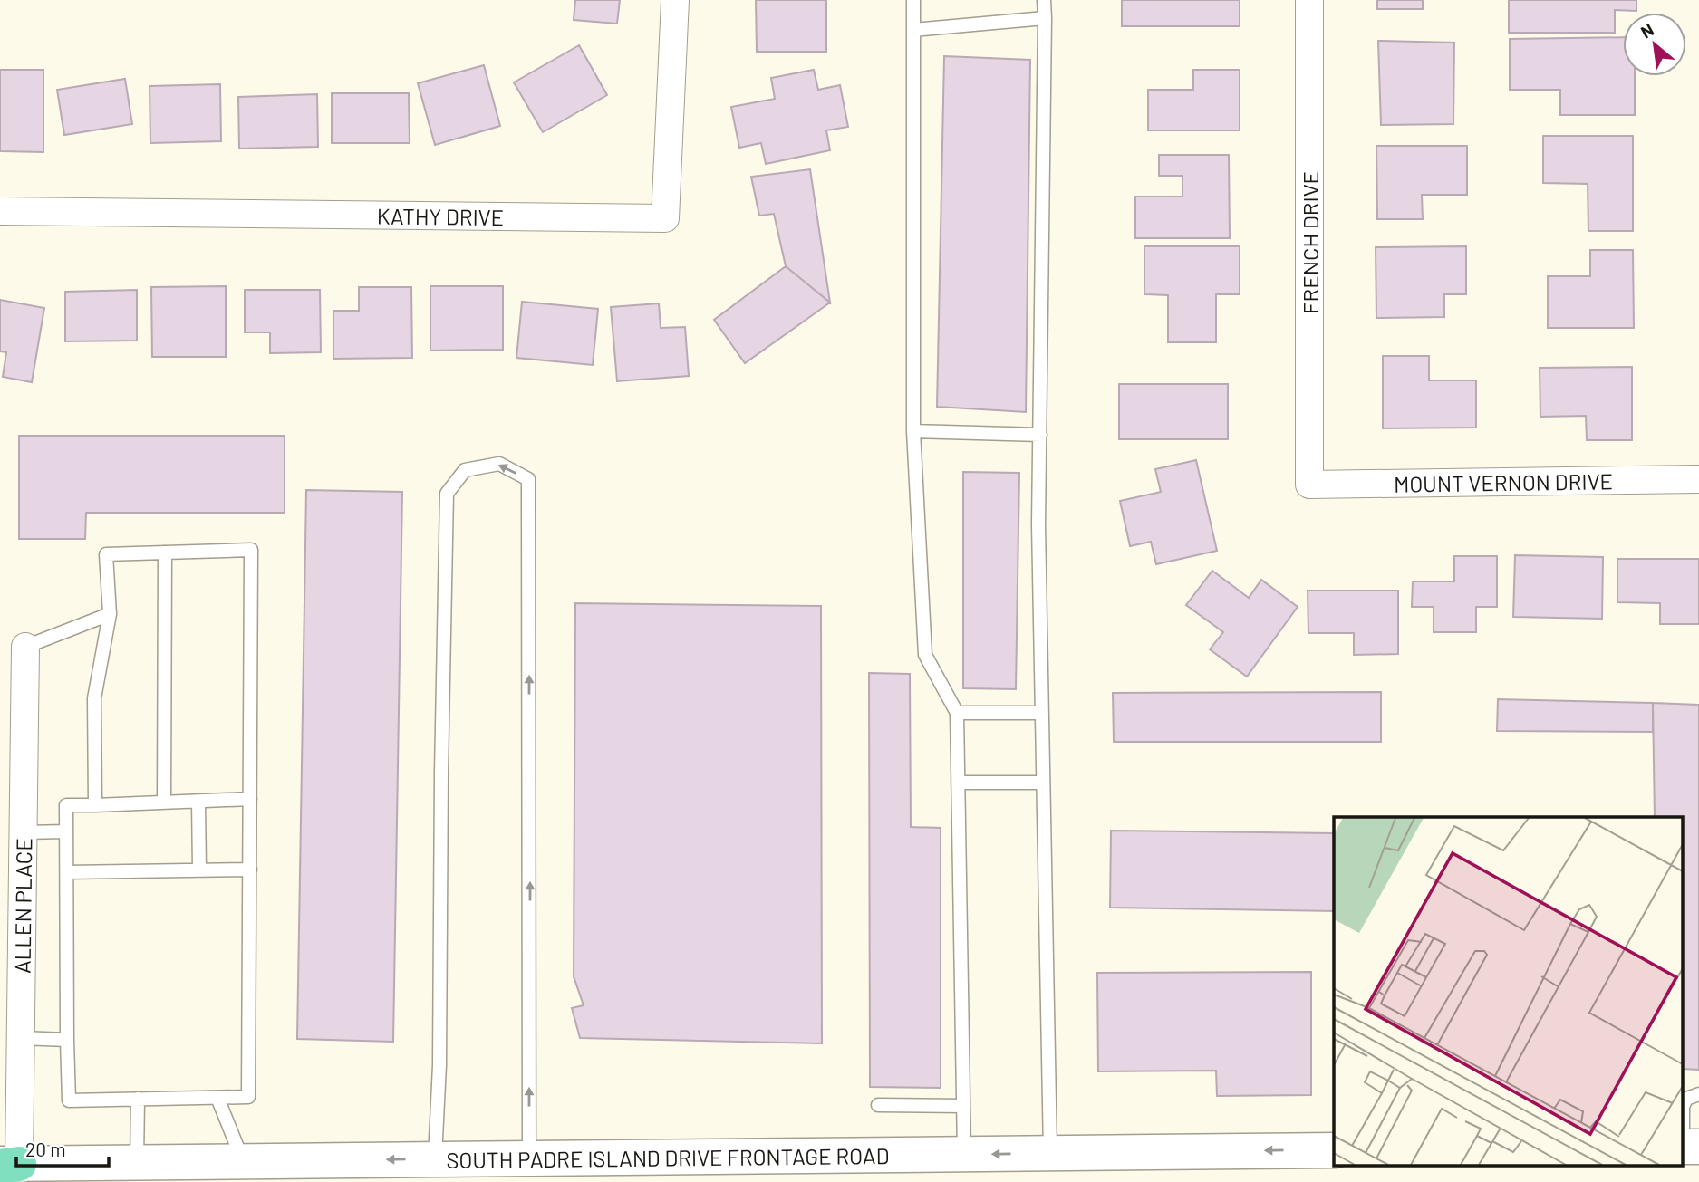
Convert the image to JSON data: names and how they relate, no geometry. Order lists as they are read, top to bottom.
{
  "streets": {
    "main road": ["SOUTH PADRE ISLAND DRIVE FRONTAGE ROAD"],
    "street": [
      "KATHY DRIVE",
      "FRENCH DRIVE",
      "MOUNT VERNON DRIVE",
      "ALLEN PLACE"
    ]
  },
  "crossings": [
    ["FRENCH DRIVE", "MOUNT VERNON DRIVE"],
    ["ALLEN PLACE", "SOUTH PADRE ISLAND DRIVE FRONTAGE ROAD"]
  ],
  "one_way": ["SOUTH PADRE ISLAND DRIVE FRONTAGE ROAD"],
  "scale_bar": "20 m",
  "north": "top left"
}
